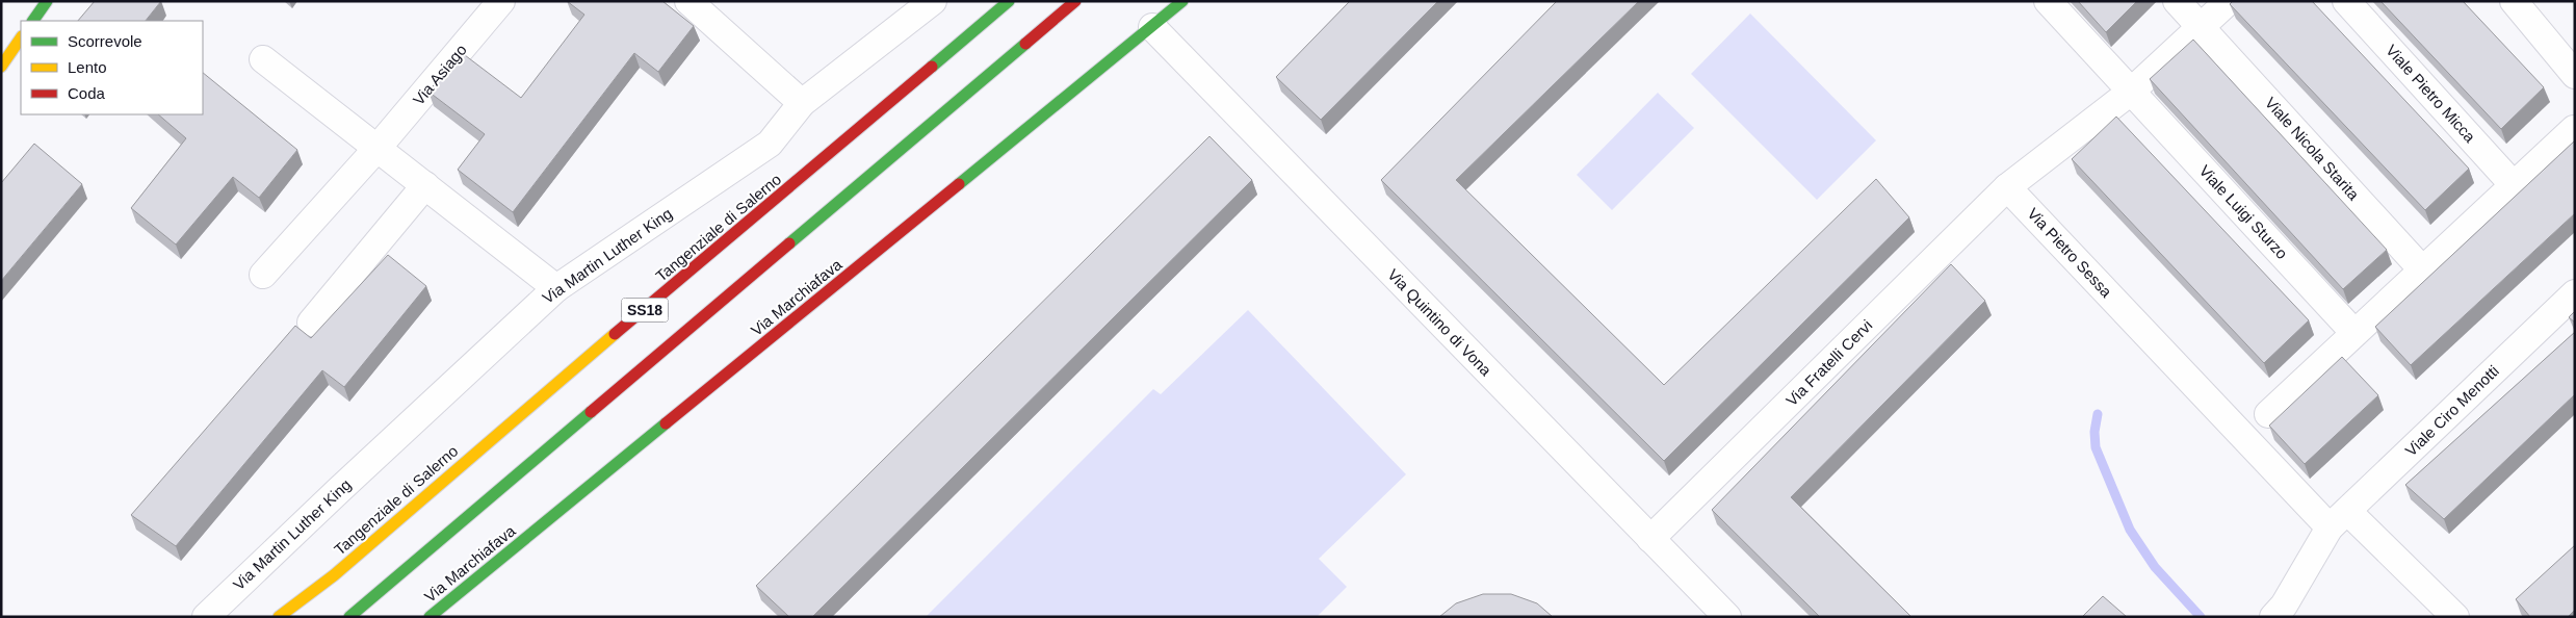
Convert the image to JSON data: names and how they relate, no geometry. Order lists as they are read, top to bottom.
{
  "streets": {
    "main road": ["Tangenziale di Salerno", "Via Marchiafava", "SS18"],
    "street": [
      "Via Asiago",
      "Viale Pietro Micca",
      "Viale Nicola Starita",
      "Viale Luigi Sturzo",
      "Via Pietro Sessa",
      "Via Martin Luther King",
      "Via Quintino di Vona",
      "Via Fratelli Cervi",
      "Viale Ciro Menotti"
    ]
  },
  "crossings": [
    ["Via Pietro Sessa", "Via Fratelli Cervi"],
    ["Via Pietro Sessa", "Viale Ciro Menotti"],
    ["Via Marchiafava", "Via Quintino di Vona"],
    ["Via Quintino di Vona", "Via Fratelli Cervi"]
  ],
  "legend": ["Scorrevole", "Lento", "Coda"]
}
